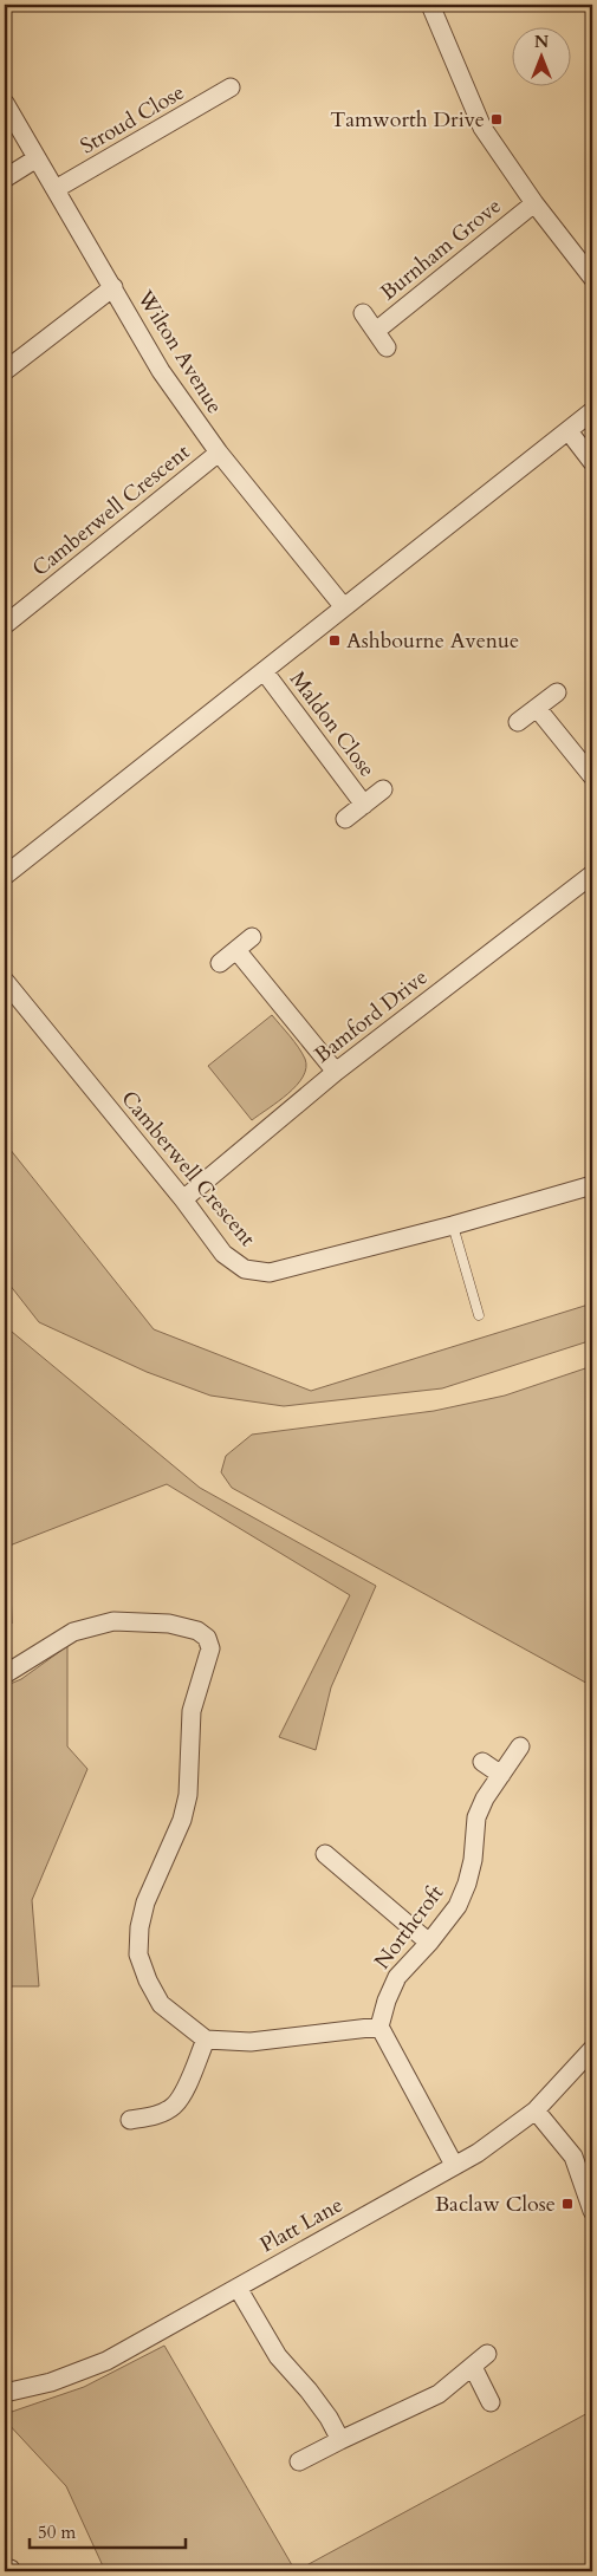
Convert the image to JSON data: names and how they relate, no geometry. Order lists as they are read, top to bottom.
{
  "streets": {
    "street": [
      "Stroud Close",
      "Burnham Grove",
      "Wilton Avenue",
      "Camberwell Crescent",
      "Maldon Close",
      "Bamford Drive",
      "Northcroft",
      "Platt Lane"
    ]
  },
  "crossings": [
    ["Stroud Close", "Wilton Avenue"],
    ["Wilton Avenue", "Camberwell Crescent"],
    ["Camberwell Crescent", "Bamford Drive"]
  ],
  "places": {
    "transit": ["Tamworth Drive", "Ashbourne Avenue", "Baclaw Close"]
  },
  "scale_bar": "50 m",
  "north": "top"
}
